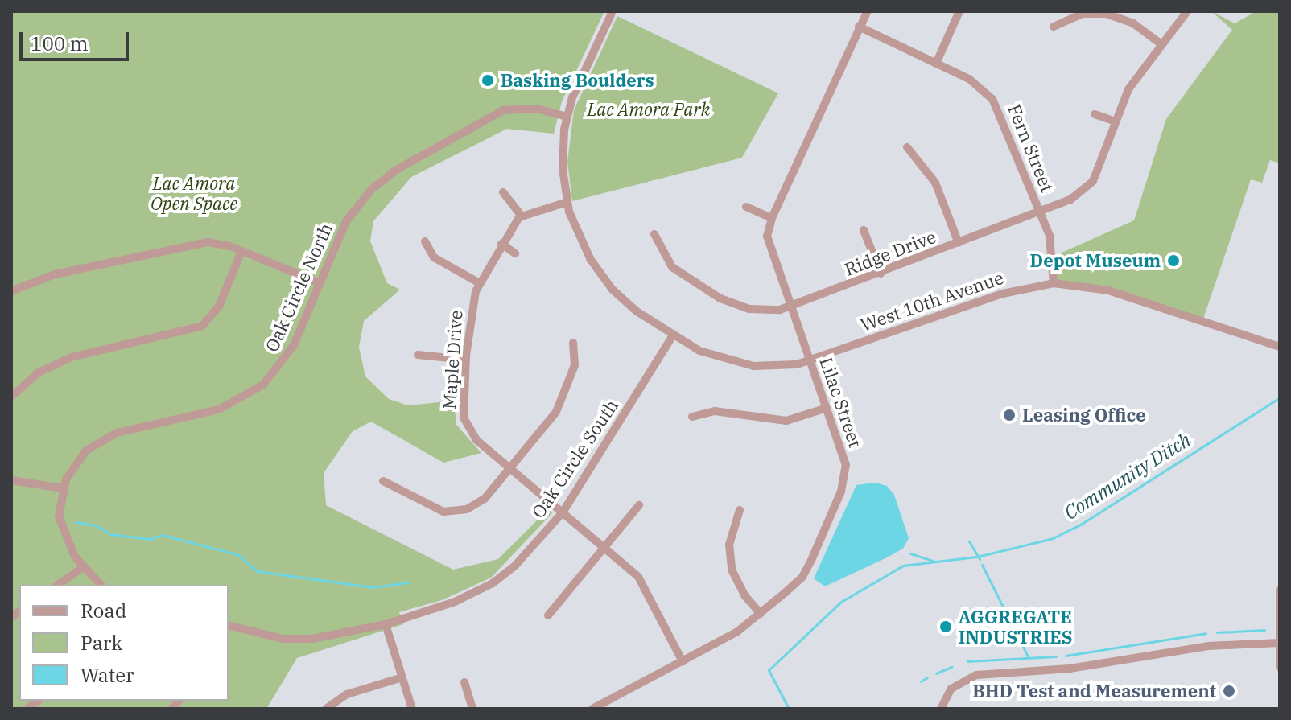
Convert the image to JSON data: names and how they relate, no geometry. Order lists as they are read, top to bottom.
{
  "streets": {
    "street": [
      "Fern Street",
      "Ridge Drive",
      "Oak Circle North",
      "West 10th Avenue",
      "Maple Drive",
      "Lilac Street",
      "Oak Circle South"
    ]
  },
  "crossings": [
    ["Fern Street", "Ridge Drive"],
    ["Fern Street", "West 10th Avenue"],
    ["Fern Street", "Lilac Street"],
    ["Ridge Drive", "Lilac Street"],
    ["Oak Circle North", "West 10th Avenue"],
    ["West 10th Avenue", "Lilac Street"],
    ["West 10th Avenue", "Oak Circle South"],
    ["Maple Drive", "Lilac Street"],
    ["Maple Drive", "Oak Circle South"]
  ],
  "water": ["Community Ditch"],
  "parks": ["Lac Amora Park", "Lac Amora Open Space"],
  "places": [
    "Basking Boulders",
    "Depot Museum",
    "Leasing Office",
    "AGGREGATE INDUSTRIES",
    "BHD Test and Measurement"
  ],
  "legend": ["Road", "Park", "Water"],
  "scale_bar": "100 m"
}
